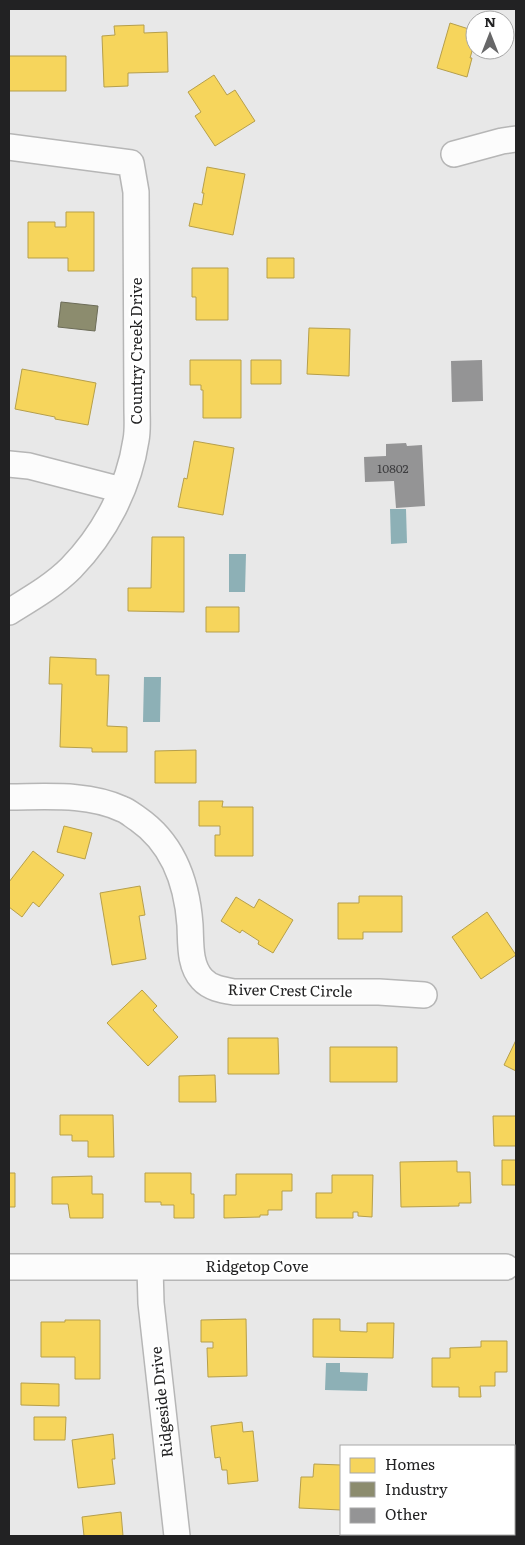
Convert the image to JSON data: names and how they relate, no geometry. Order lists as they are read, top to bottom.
{
  "streets": {
    "street": [
      "Country Creek Drive",
      "River Crest Circle",
      "Ridgetop Cove",
      "Ridgeside Drive"
    ]
  },
  "crossings": [
    ["Ridgetop Cove", "Ridgeside Drive"]
  ],
  "house_numbers": ["10802"],
  "legend": ["Homes", "Industry", "Other"],
  "north": "top"
}
